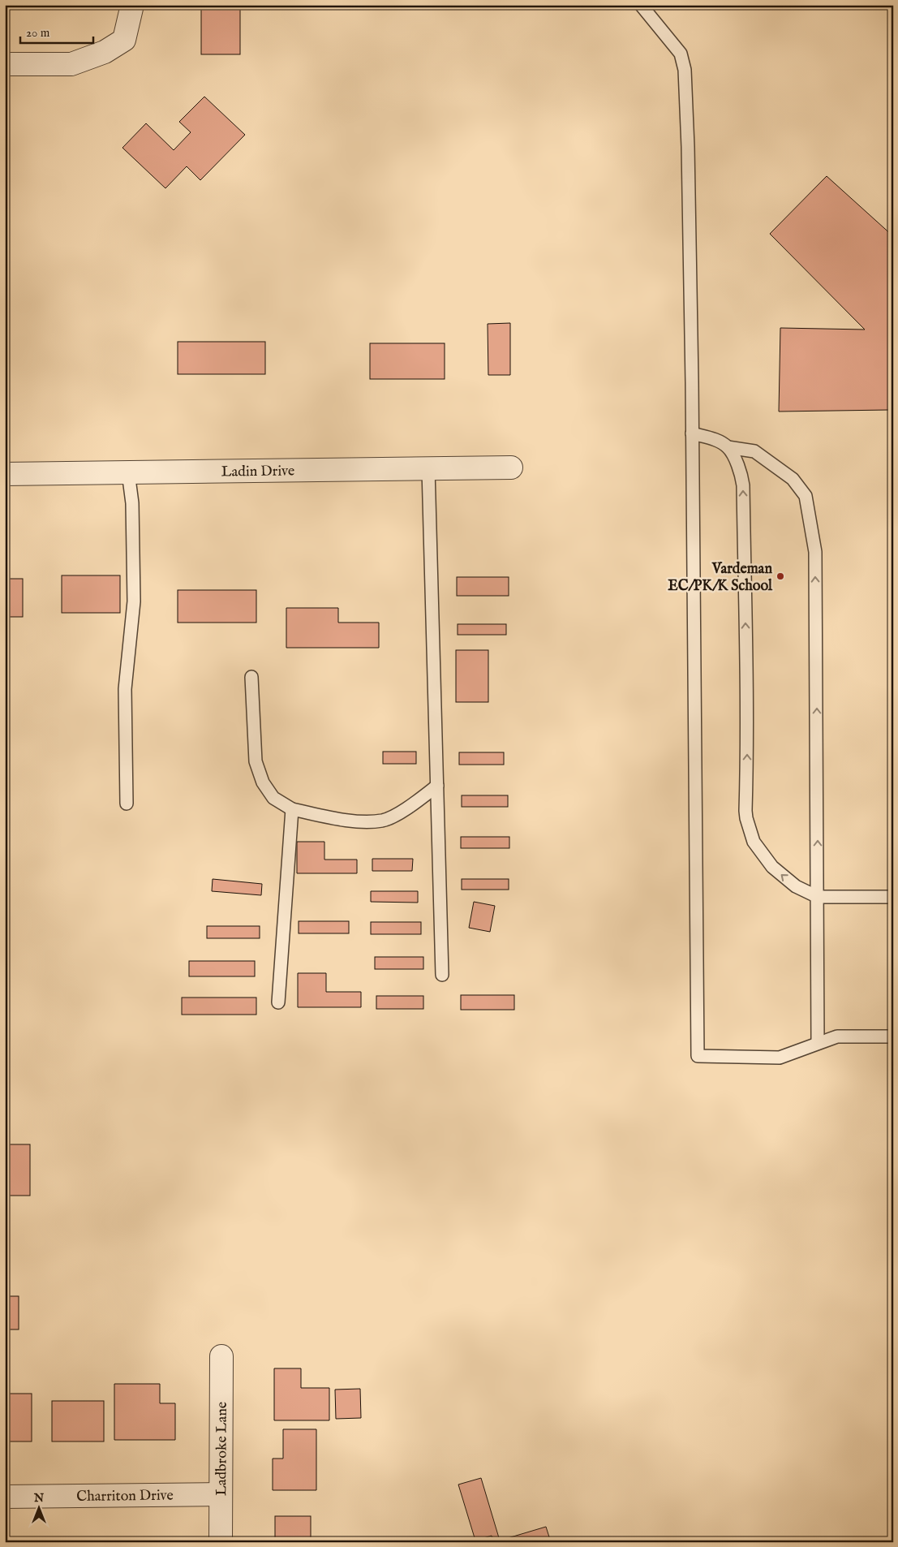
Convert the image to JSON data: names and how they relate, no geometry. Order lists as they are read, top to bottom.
{
  "streets": {
    "street": ["Ladin Drive", "Ladbroke Lane", "Charriton Drive"]
  },
  "crossings": [
    ["Ladbroke Lane", "Charriton Drive"]
  ],
  "places": ["Vardeman EC/PK/K School"],
  "scale_bar": "20 m",
  "north": "top"
}
